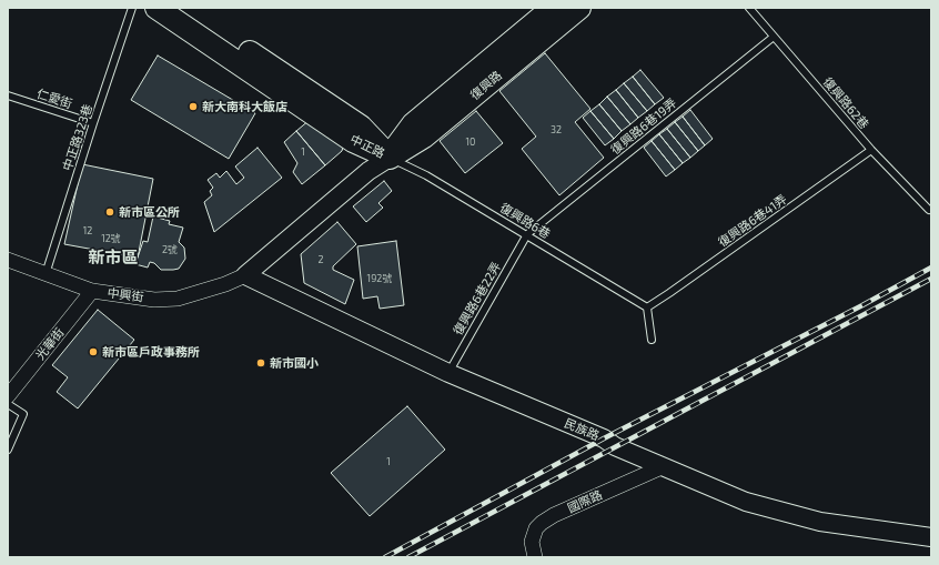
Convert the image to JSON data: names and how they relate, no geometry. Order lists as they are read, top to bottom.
{
  "streets": {
    "main road": ["復興路", "中正路"],
    "street": [
      "中興街",
      "光華街",
      "民族路",
      "國際路"
    ],
    "lane": [
      "仁愛街",
      "復興路62巷",
      "復興路6巷19弄",
      "中正路323巷",
      "復興路6巷",
      "復興路6巷41弄",
      "復興路6巷22弄"
    ]
  },
  "crossings": [
    ["復興路", "中正路"],
    ["復興路", "復興路6巷"],
    ["復興路", "中興街"],
    ["復興路", "民族路"],
    ["仁愛街", "中正路323巷"],
    ["復興路62巷", "復興路6巷19弄"],
    ["復興路62巷", "復興路6巷41弄"],
    ["復興路6巷19弄", "復興路6巷"],
    ["復興路6巷19弄", "復興路6巷22弄"],
    ["中正路323巷", "中興街"],
    ["中正路", "復興路6巷"],
    ["復興路6巷", "復興路6巷41弄"],
    ["復興路6巷", "復興路6巷22弄"],
    ["中興街", "光華街"],
    ["中興街", "民族路"],
    ["復興路6巷22弄", "民族路"],
    ["民族路", "國際路"]
  ],
  "districts": ["新市區"],
  "places": [
    "新大南科大飯店",
    "新市區公所",
    "新市區戶政事務所",
    "新市國小"
  ],
  "house_numbers": [
    "32",
    "10",
    "1",
    "12",
    "12號",
    "2號",
    "2",
    "192號",
    "1"
  ]
}
